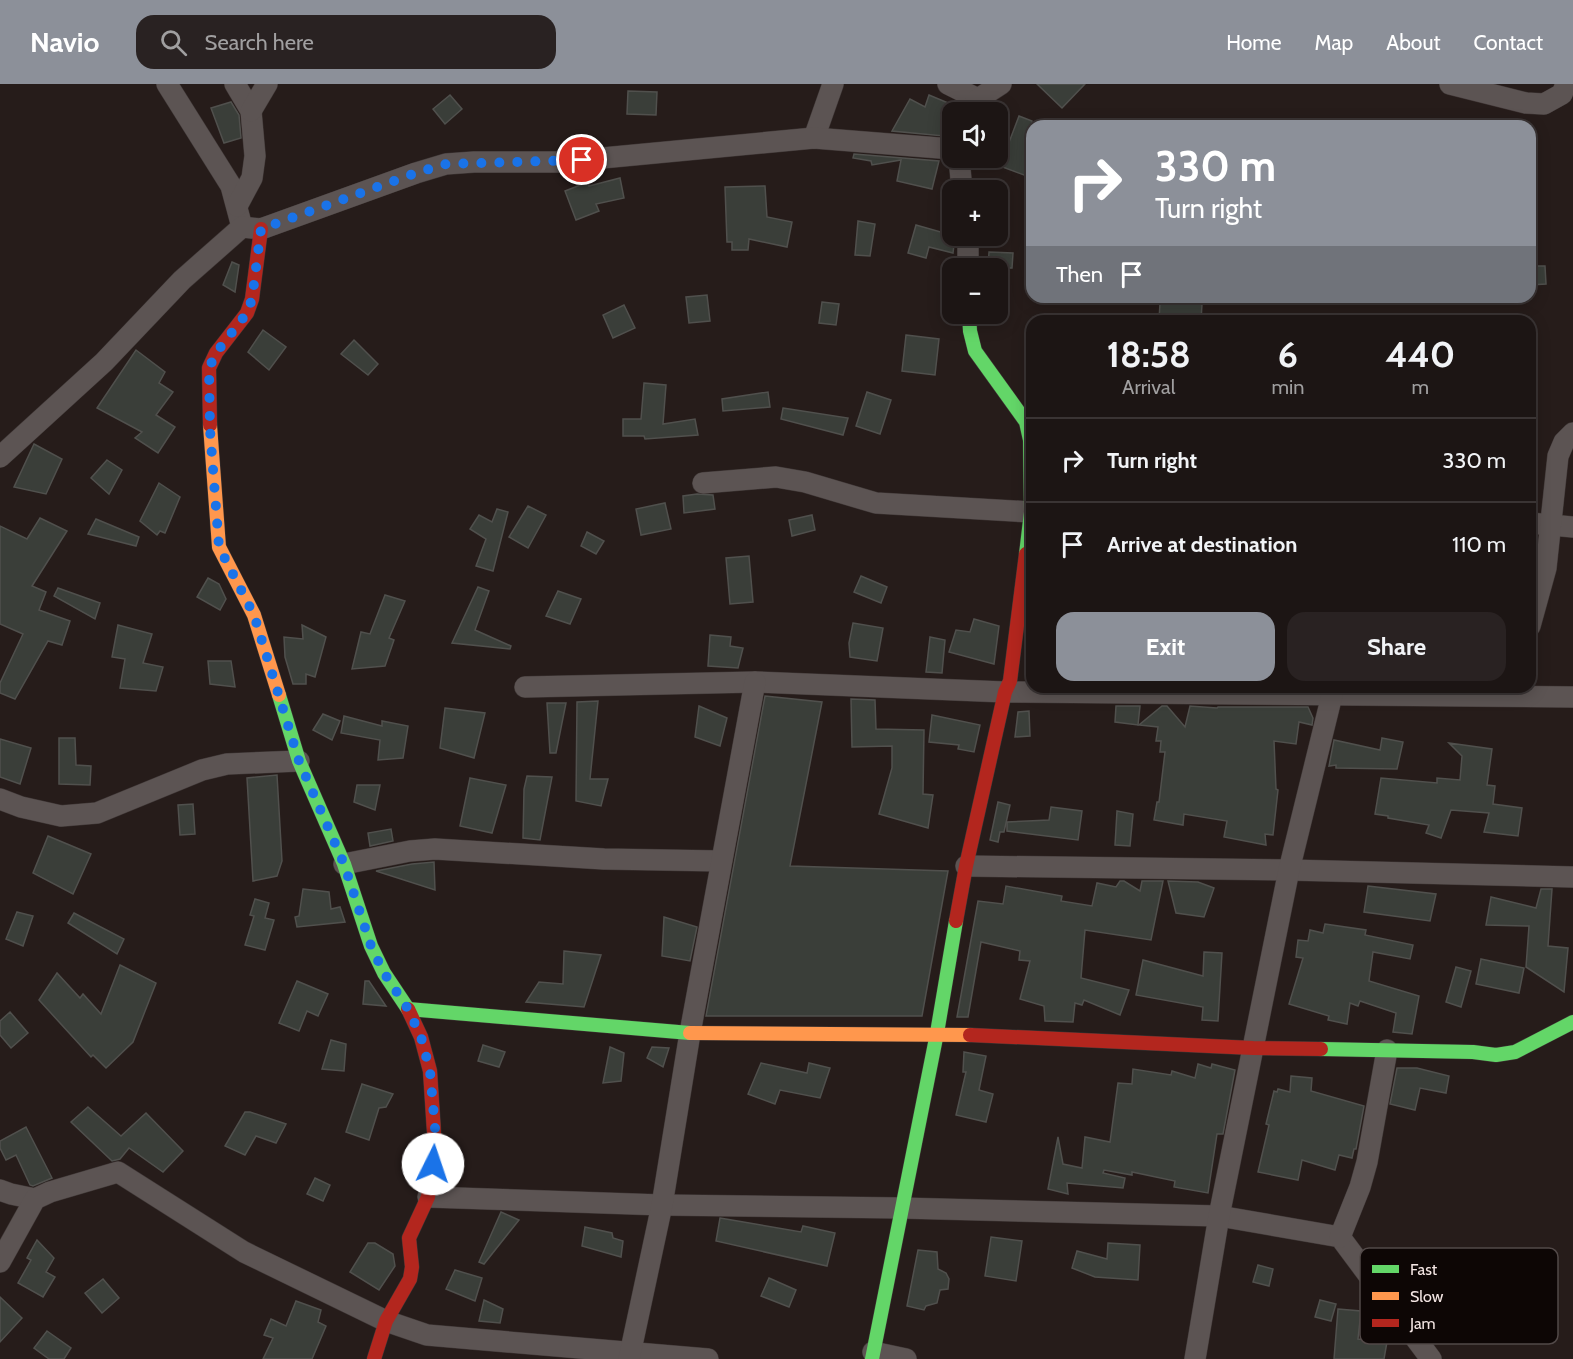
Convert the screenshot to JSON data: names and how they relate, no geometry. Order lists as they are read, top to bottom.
{
  "legend": ["Fast", "Slow", "Jam"],
  "page": {
    "header": "Navio",
    "search": "Search here",
    "nav": [
      "Home",
      "Map",
      "About",
      "Contact"
    ],
    "map_buttons": ["+", "−"],
    "turn": ["330 m", "Turn right"],
    "then": "Then",
    "eta": [
      "18:58",
      "Arrival",
      "6",
      "min",
      "440",
      "m"
    ],
    "list": [
      {
        "name": "Turn right",
        "value": "330 m"
      },
      {
        "name": "Arrive at destination",
        "value": "110 m"
      }
    ],
    "buttons": ["Exit", "Share"]
  }
}
